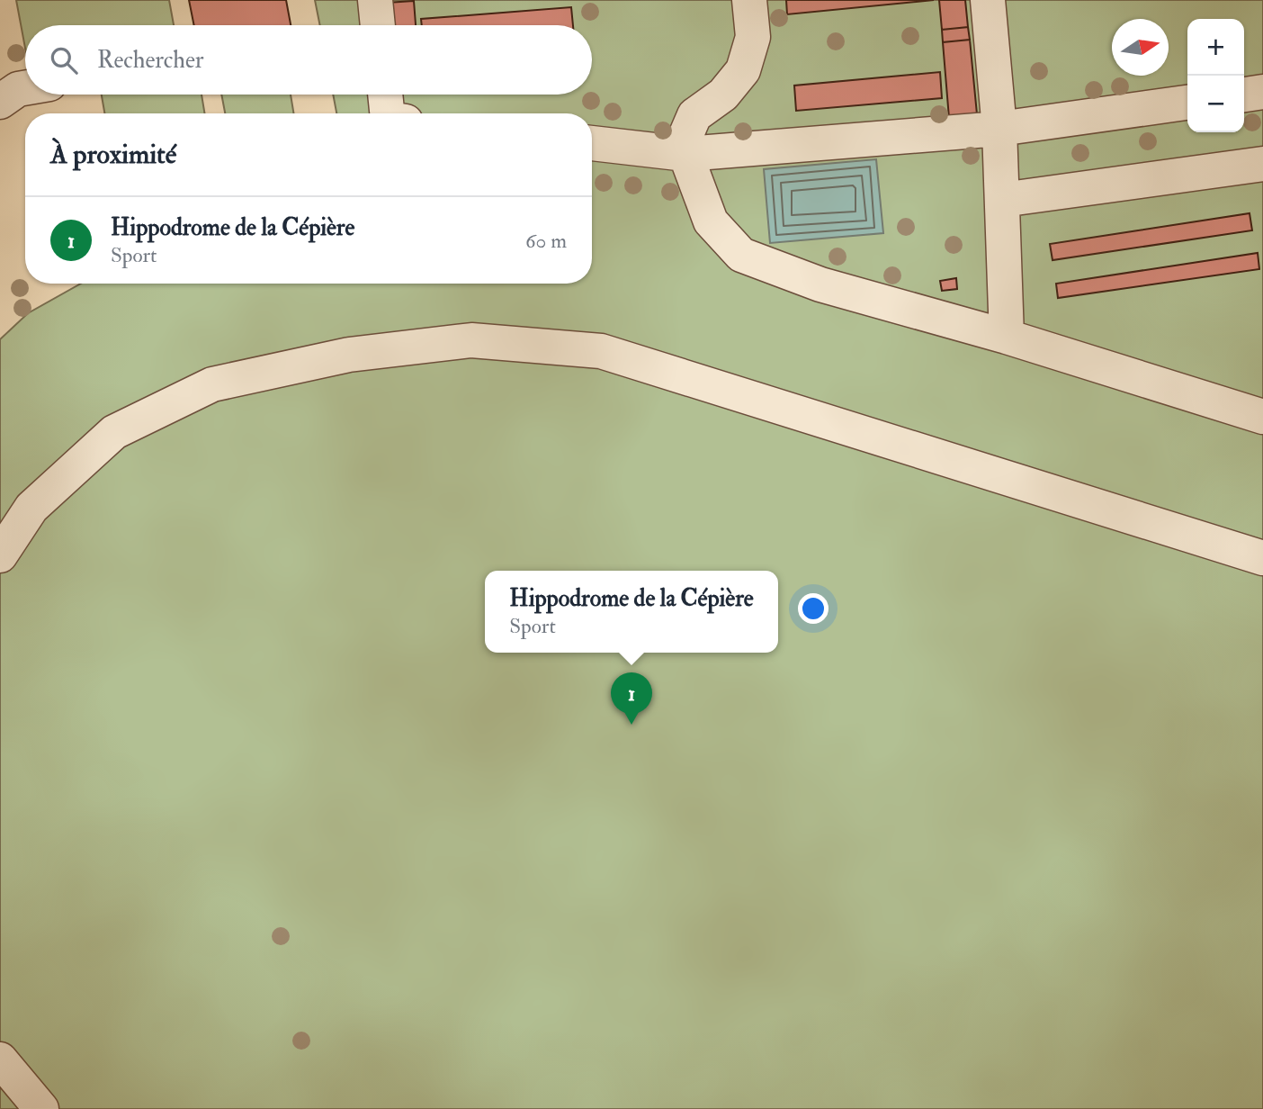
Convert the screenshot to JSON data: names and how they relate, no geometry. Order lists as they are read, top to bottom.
{
  "north": "right",
  "page": {
    "map_buttons": ["+", "−"],
    "search": "Rechercher",
    "heading": "À proximité",
    "list": [
      {
        "mark": "1",
        "name": "Hippodrome de la Cépière",
        "note": "Sport",
        "value": "60 m"
      }
    ],
    "popup": ["Hippodrome de la Cépière", "Sport"],
    "pins": "1"
  }
}
